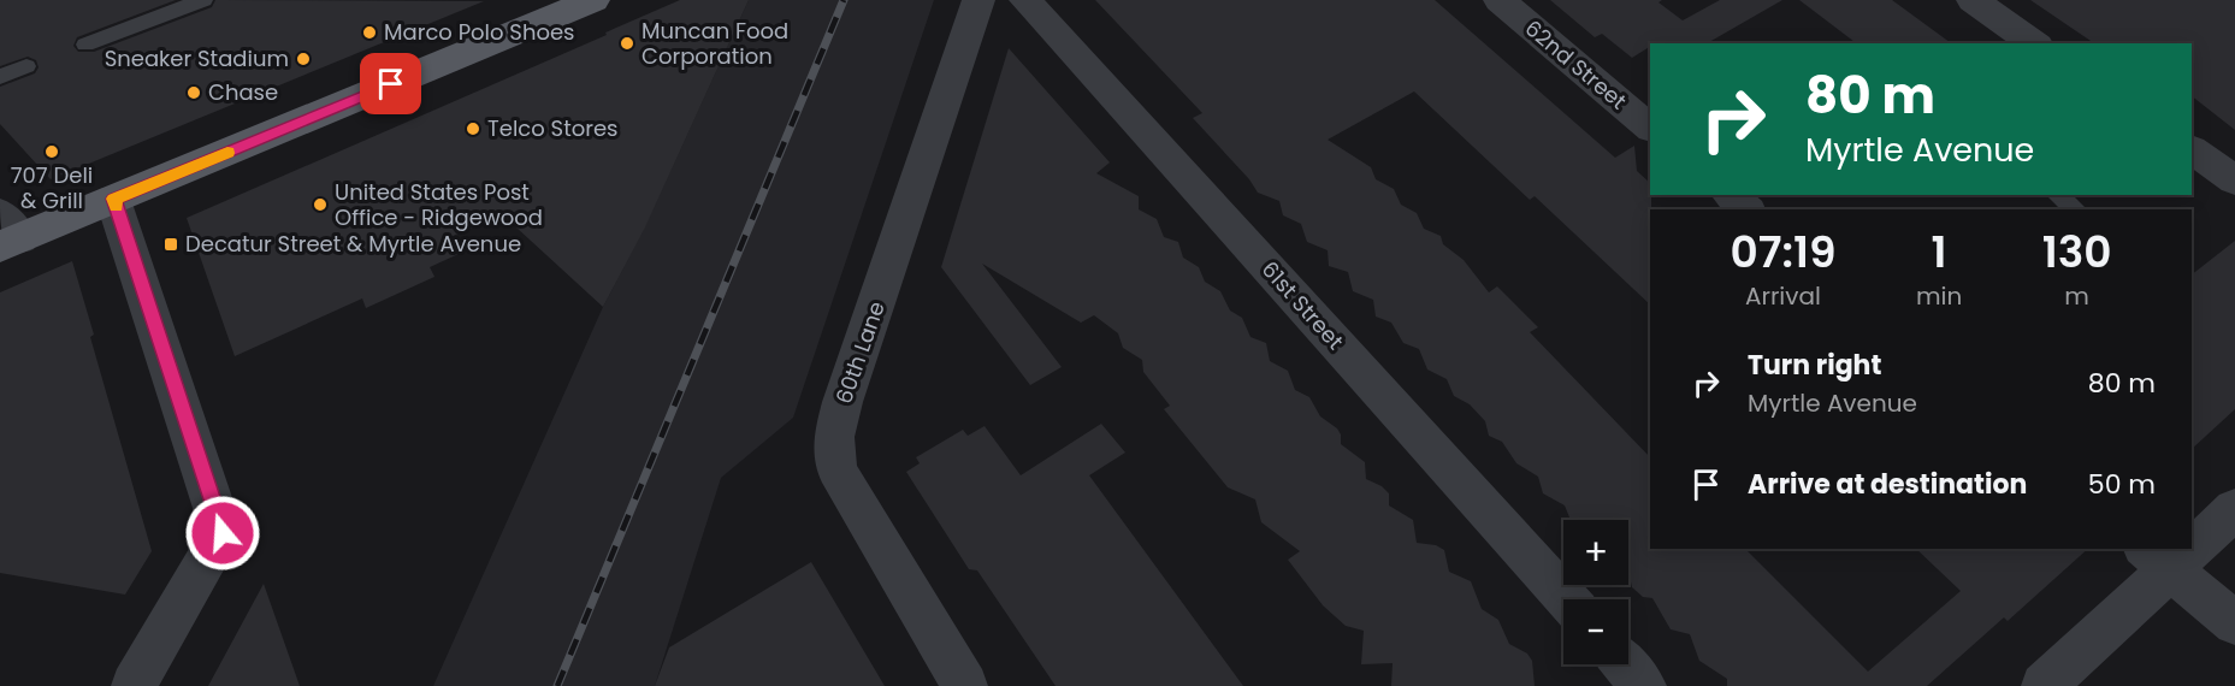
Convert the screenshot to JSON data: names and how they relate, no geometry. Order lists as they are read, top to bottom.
{
  "streets": {
    "street": ["62nd Street", "61st Street", "60th Lane"]
  },
  "places": {
    "other": [
      "Marco Polo Shoes",
      "Muncan Food Corporation",
      "Sneaker Stadium",
      "Chase",
      "Telco Stores",
      "707 Deli & Grill",
      "United States Post Office - Ridgewood"
    ],
    "transit": ["Decatur Street & Myrtle Avenue"]
  },
  "page": {
    "turn": ["80 m", "Myrtle Avenue"],
    "eta": [
      "07:19",
      "Arrival",
      "1",
      "min",
      "130",
      "m"
    ],
    "list": [
      {
        "name": "Turn right",
        "note": "Myrtle Avenue",
        "value": "80 m"
      },
      {
        "name": "Arrive at destination",
        "value": "50 m"
      }
    ],
    "map_buttons": ["+", "−"]
  }
}
